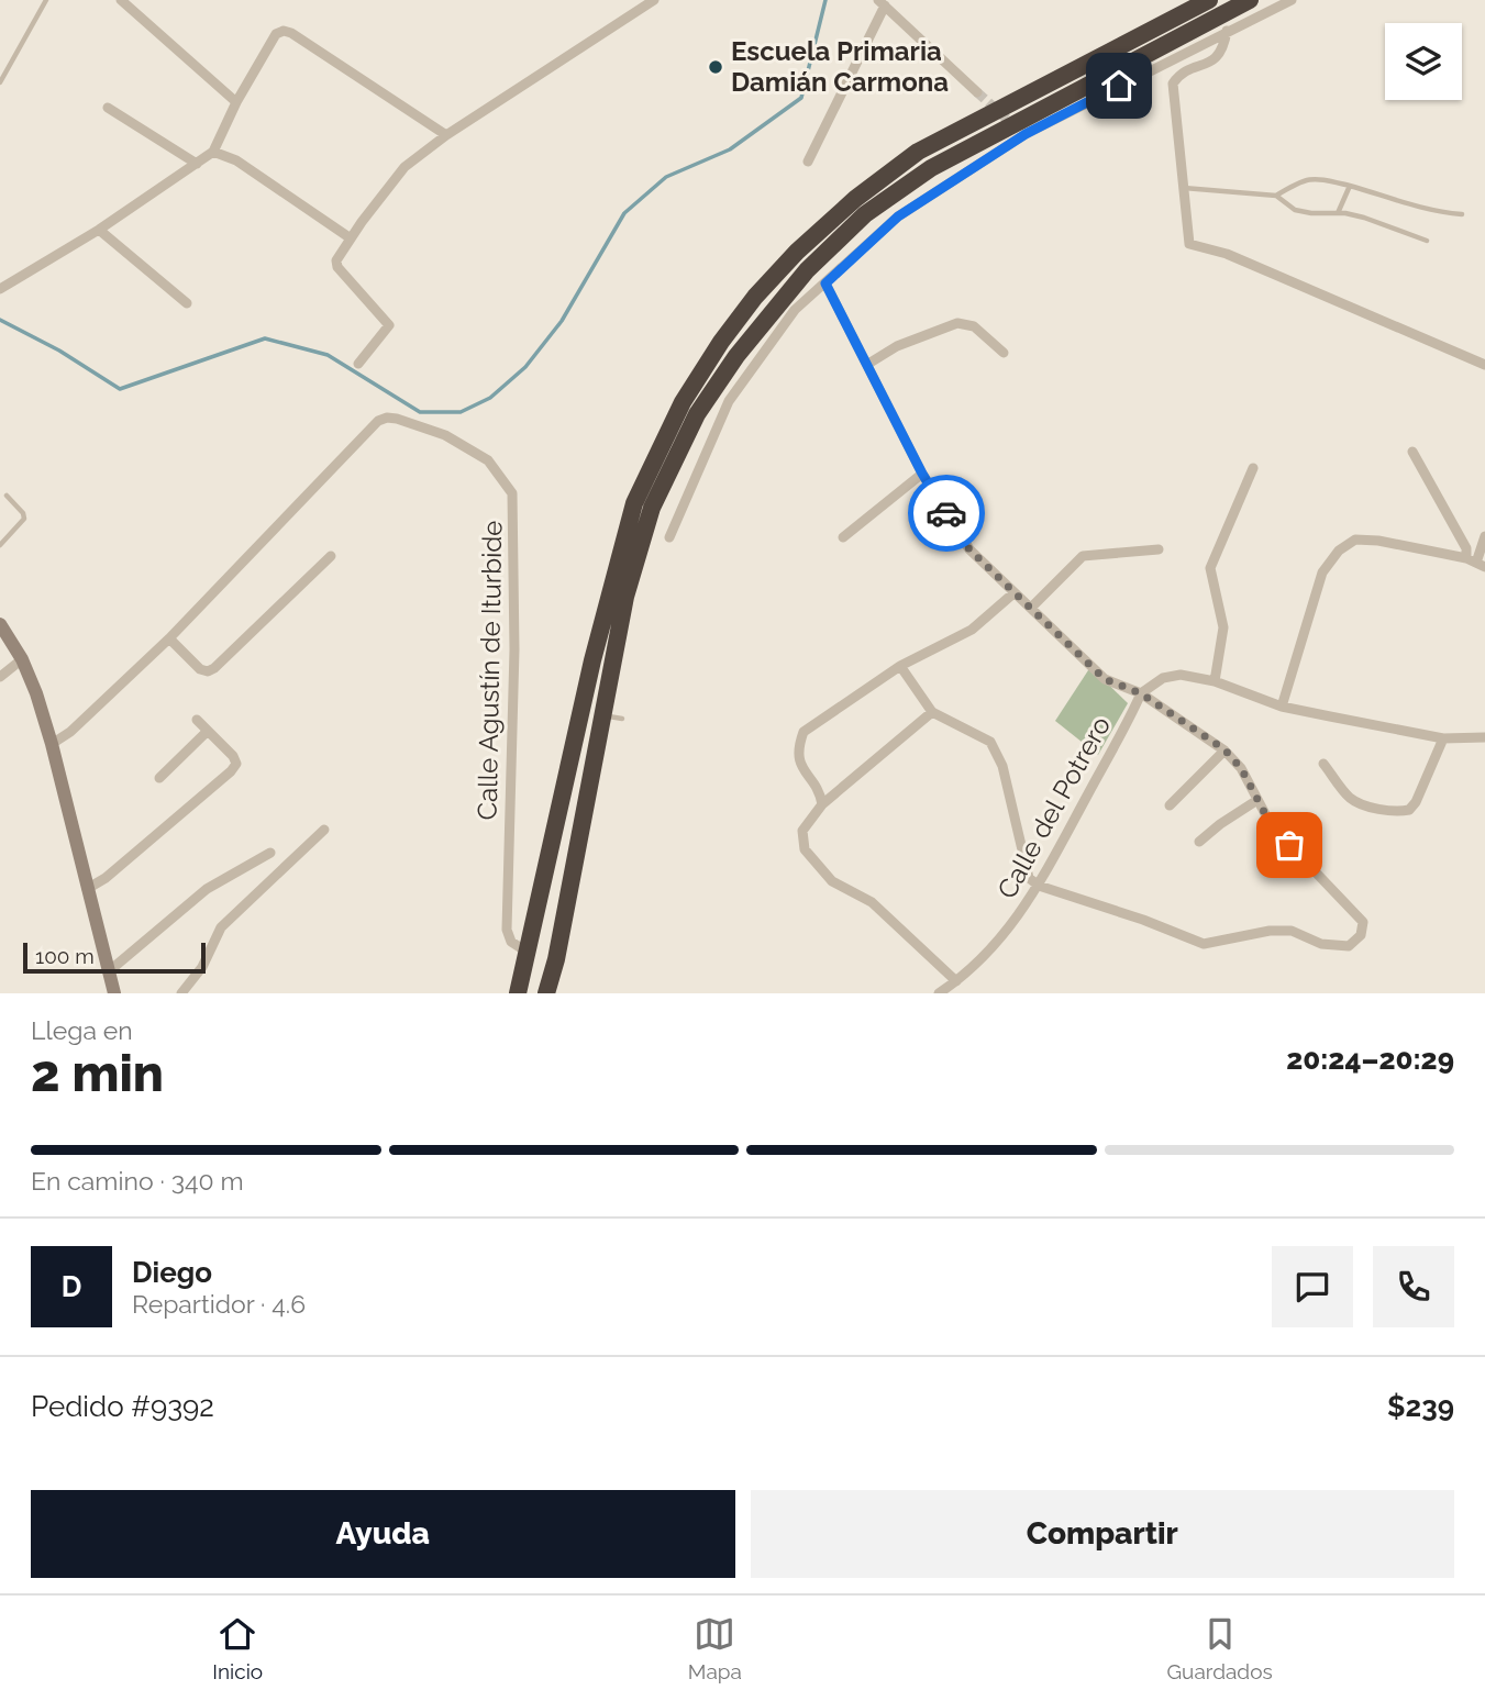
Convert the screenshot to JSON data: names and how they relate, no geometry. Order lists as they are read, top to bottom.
{
  "streets": {
    "street": ["Calle Agustín de Iturbide", "Calle del Potrero"]
  },
  "places": ["Escuela Primaria Damián Carmona"],
  "scale_bar": "100 m",
  "page": {
    "scale": "100 m",
    "heading": ["2 min", "Llega en", "20:24–20:29"],
    "panel": [
      "Diego",
      "Repartidor · 4.6",
      "Pedido #9392",
      "$239"
    ],
    "bar": "En camino · 340 m",
    "round": "D",
    "buttons": ["Ayuda", "Compartir"],
    "tabs": ["Inicio", "Mapa", "Guardados"]
  }
}
